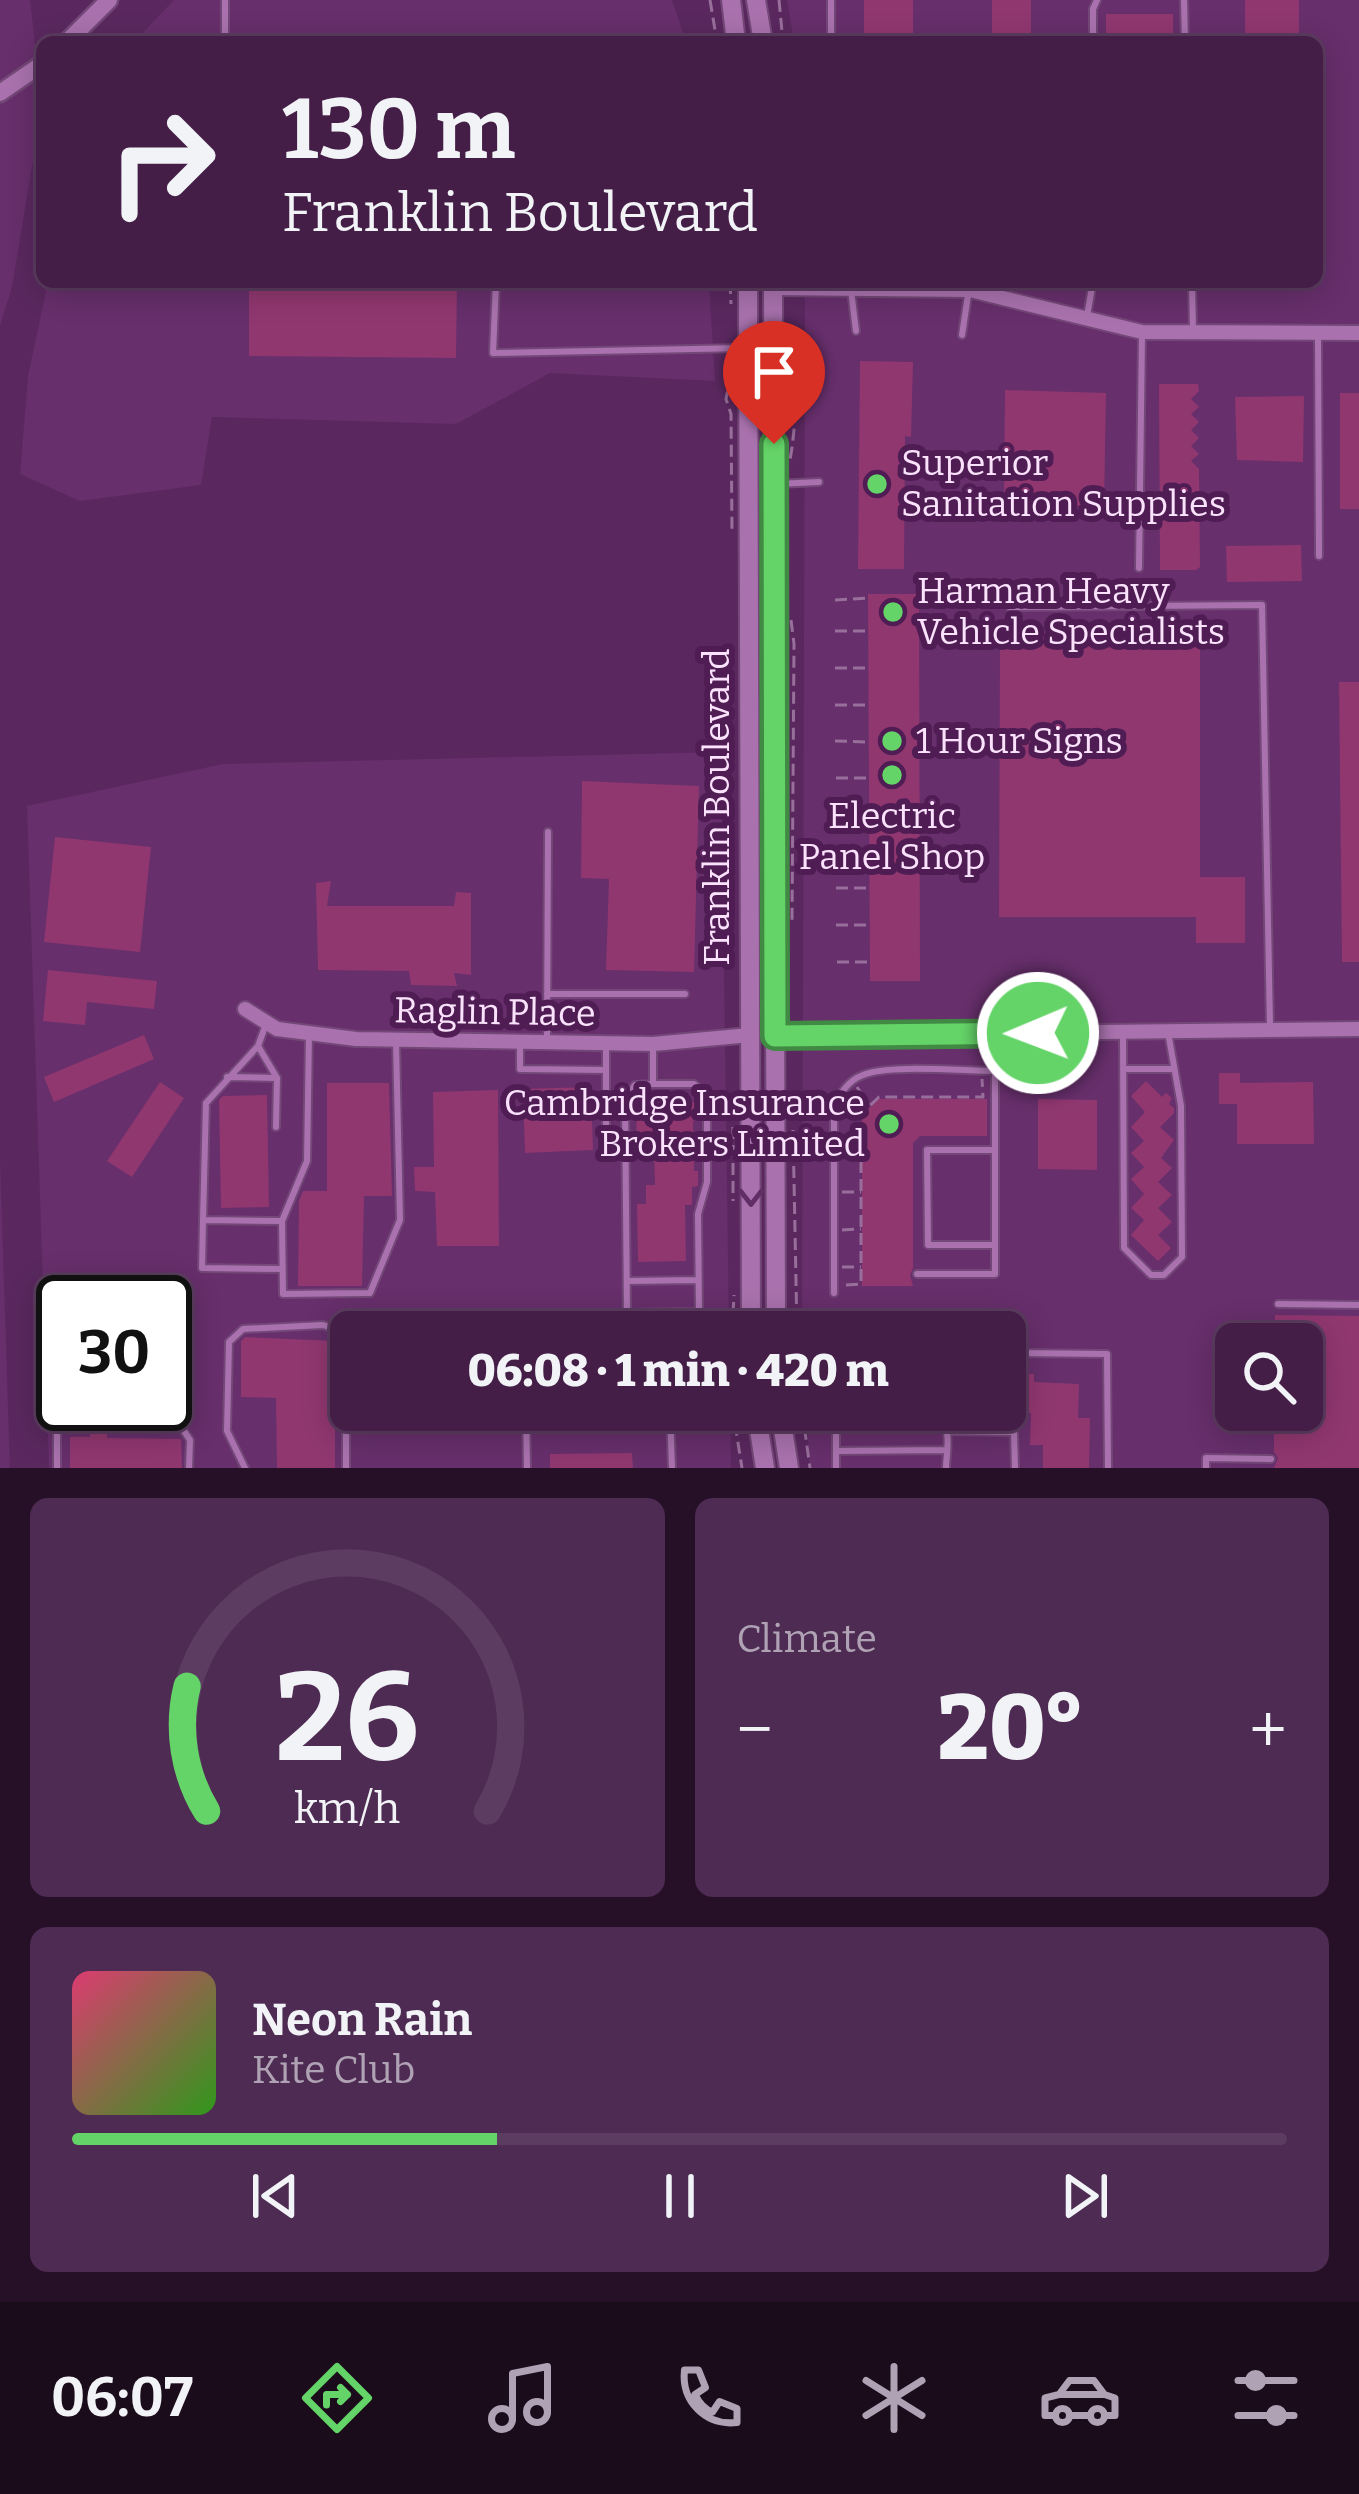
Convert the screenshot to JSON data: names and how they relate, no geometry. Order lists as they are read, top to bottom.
{
  "streets": {
    "main road": ["Franklin Boulevard"],
    "street": ["Raglin Place"]
  },
  "crossings": [
    ["Franklin Boulevard", "Raglin Place"]
  ],
  "places": [
    "Superior Sanitation Supplies",
    "Harman Heavy Vehicle Specialists",
    "1 Hour Signs",
    "Electric Panel Shop",
    "Cambridge Insurance Brokers Limited"
  ],
  "page": {
    "turn": ["130 m", "Franklin Boulevard"],
    "limit": "30",
    "trip": "06:08 · 1 min · 420 m",
    "tile": "Climate",
    "heat": ["−", "20°", "+"],
    "song": ["Neon Rain", "Kite Club"],
    "tabs": "06:07",
    "gauge": ["26", "km/h"]
  }
}
